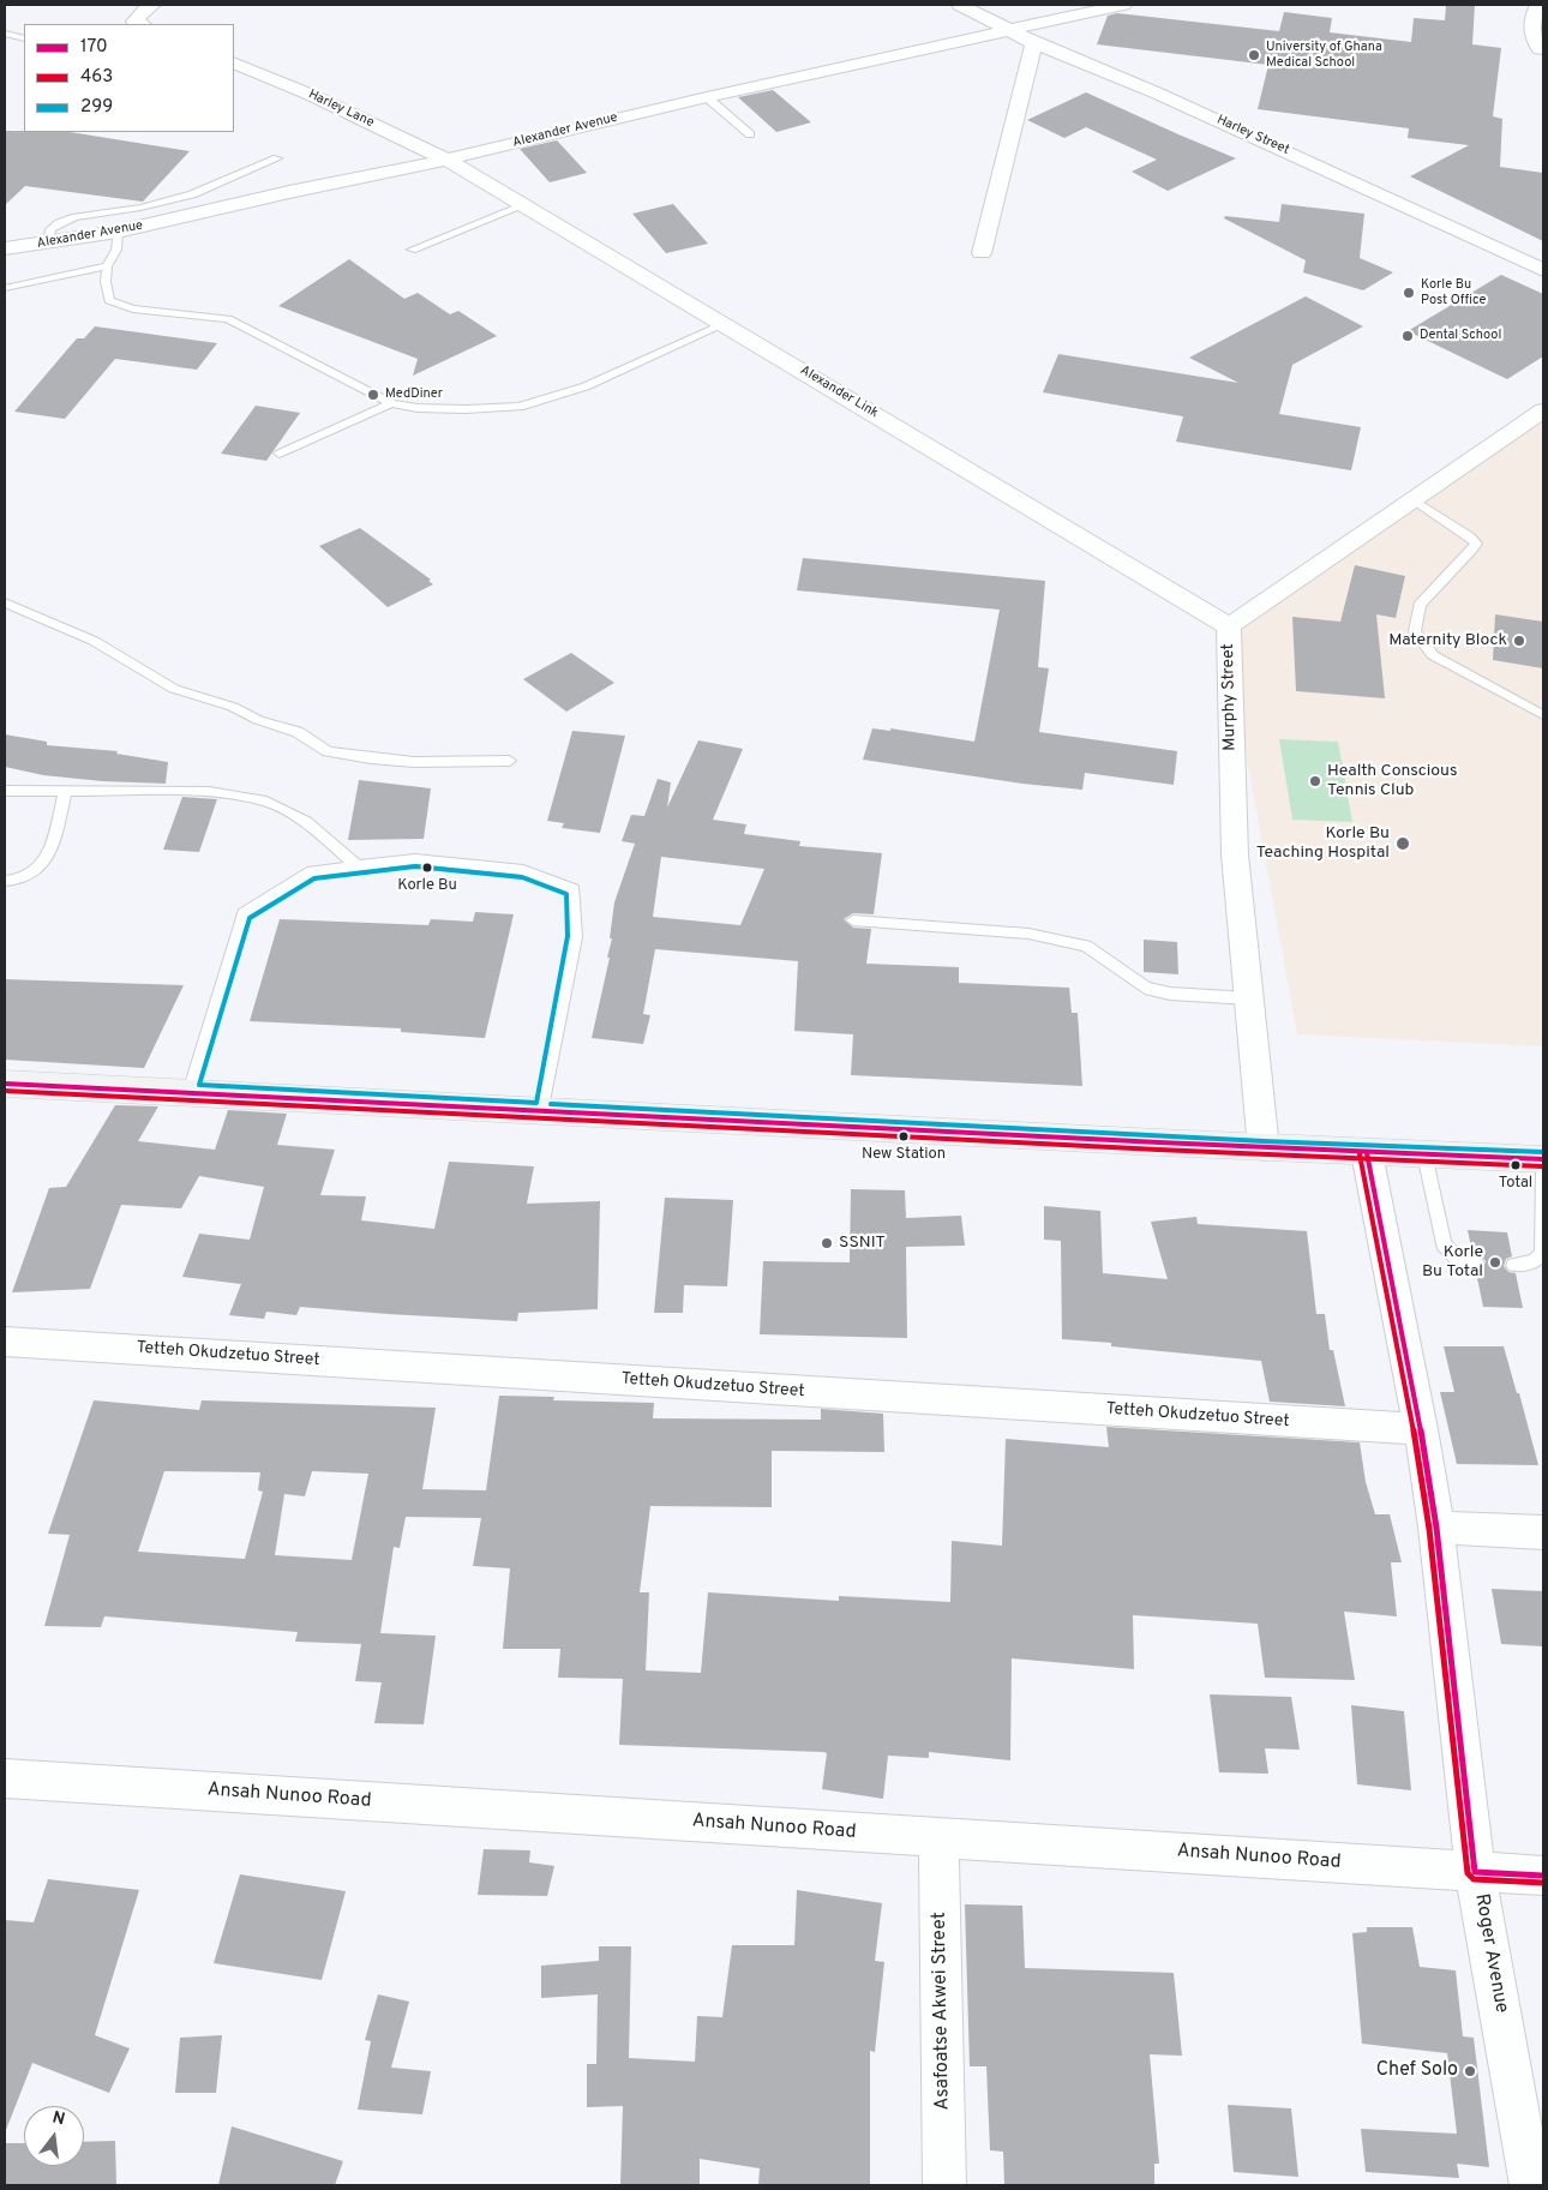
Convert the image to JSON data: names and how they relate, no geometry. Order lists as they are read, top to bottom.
{
  "streets": {
    "street": [
      "Harley Lane",
      "Alexander Avenue",
      "Harley Street",
      "Alexander Link",
      "Murphy Street",
      "Tetteh Okudzetuo Street",
      "Ansah Nunoo Road",
      "Roger Avenue",
      "Asafoatse Akwei Street"
    ]
  },
  "crossings": [
    ["Harley Lane", "Alexander Avenue"],
    ["Harley Lane", "Alexander Link"],
    ["Alexander Avenue", "Harley Street"],
    ["Alexander Avenue", "Alexander Link"],
    ["Alexander Link", "Murphy Street"],
    ["Tetteh Okudzetuo Street", "Roger Avenue"],
    ["Ansah Nunoo Road", "Roger Avenue"],
    ["Ansah Nunoo Road", "Asafoatse Akwei Street"]
  ],
  "places": [
    "University of Ghana Medical School",
    "Korle Bu Post Office",
    "Dental School",
    "MedDiner",
    "Maternity Block",
    "Health Conscious Tennis Club",
    "Korle Bu Teaching Hospital",
    "Korle Bu",
    "New Station",
    "Total",
    "SSNIT",
    "Korle Bu Total",
    "Chef Solo"
  ],
  "lines": ["transit line 299", "transit line 170", "transit line 463"],
  "legend": ["170", "463", "299"],
  "north": "top"
}
